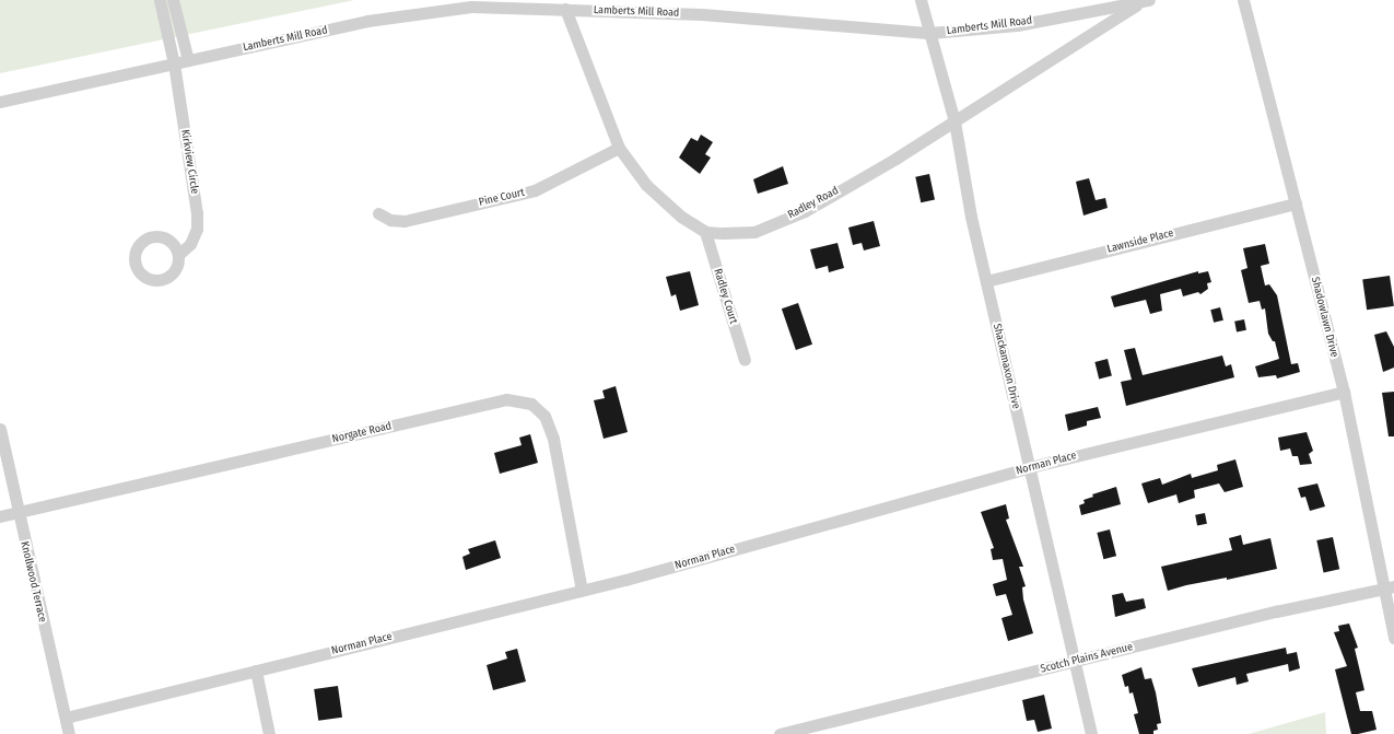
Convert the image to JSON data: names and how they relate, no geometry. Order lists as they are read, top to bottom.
{
  "streets": {
    "street": [
      "Lamberts Mill Road",
      "Kirkview Circle",
      "Pine Court",
      "Radley Road",
      "Lawnside Place",
      "Radley Court",
      "Shadowlawn Drive",
      "Shackamaxon Drive",
      "Norgate Road",
      "Norman Place",
      "Knollwood Terrace",
      "Scotch Plains Avenue"
    ]
  },
  "crossings": [
    ["Lamberts Mill Road", "Kirkview Circle"],
    ["Lamberts Mill Road", "Radley Road"],
    ["Lamberts Mill Road", "Shackamaxon Drive"],
    ["Radley Road", "Radley Court"],
    ["Radley Road", "Shackamaxon Drive"],
    ["Lawnside Place", "Shadowlawn Drive"],
    ["Lawnside Place", "Shackamaxon Drive"],
    ["Shadowlawn Drive", "Norman Place"],
    ["Shadowlawn Drive", "Scotch Plains Avenue"],
    ["Shackamaxon Drive", "Norman Place"],
    ["Shackamaxon Drive", "Scotch Plains Avenue"],
    ["Norgate Road", "Norman Place"],
    ["Norgate Road", "Knollwood Terrace"],
    ["Norman Place", "Knollwood Terrace"]
  ]
}
